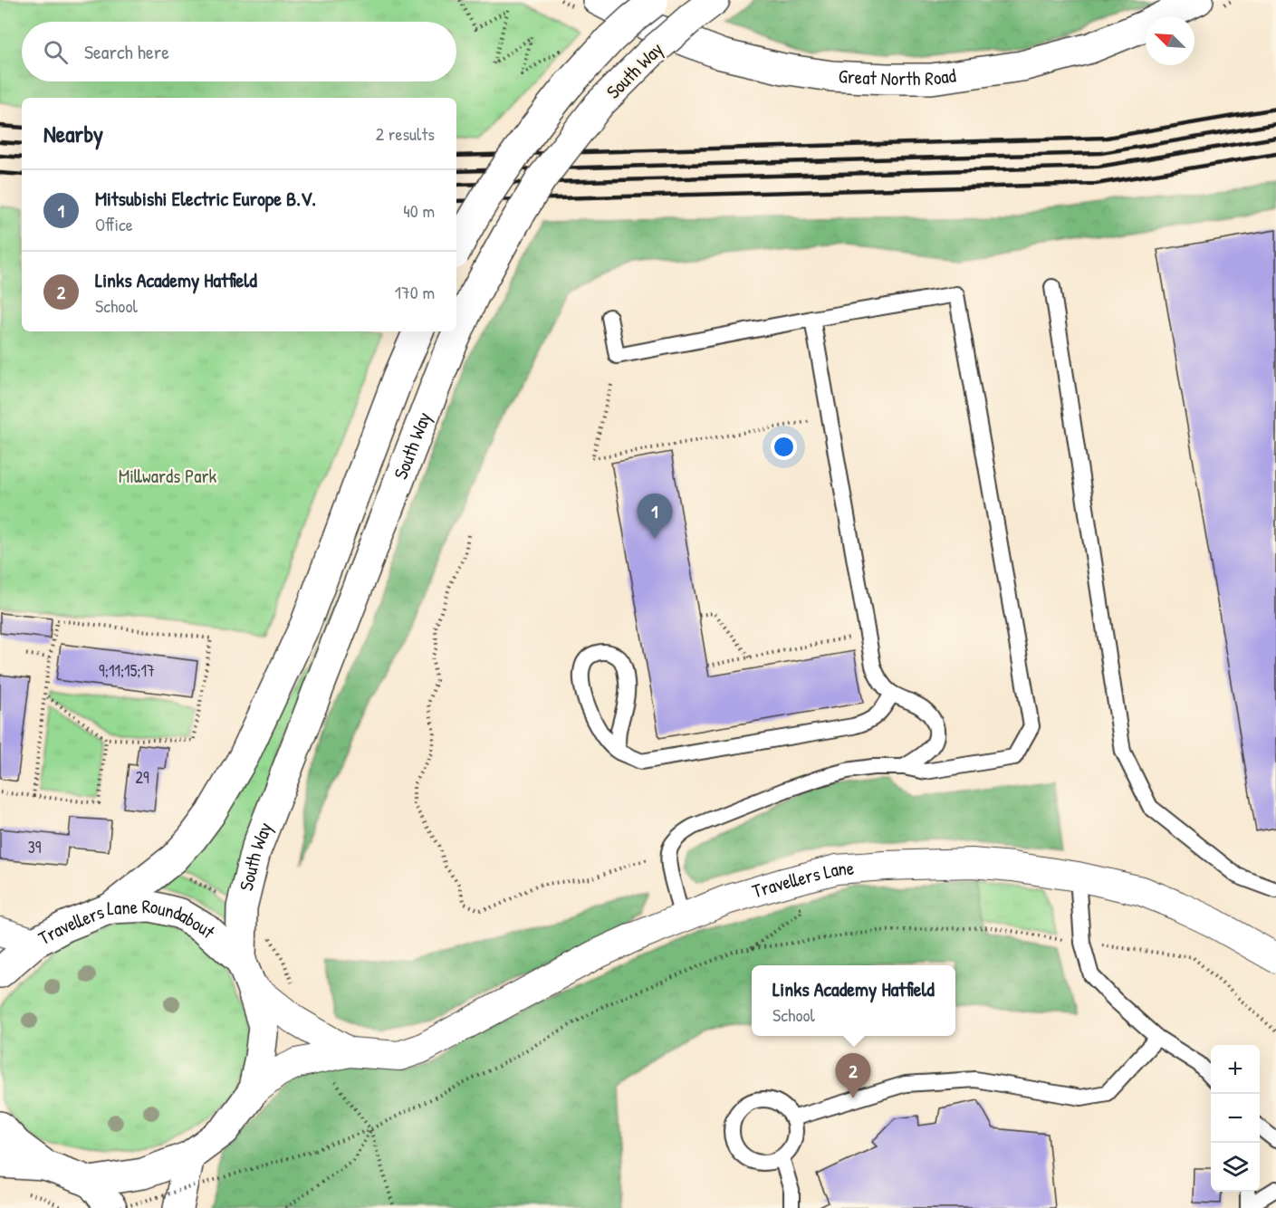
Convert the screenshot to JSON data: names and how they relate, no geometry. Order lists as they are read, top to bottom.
{
  "streets": {
    "main road": ["South Way", "Great North Road", "Travellers Lane Roundabout"],
    "street": ["Travellers Lane"]
  },
  "crossings": [
    ["South Way", "Travellers Lane"],
    ["South Way", "Travellers Lane Roundabout"],
    ["Travellers Lane", "Travellers Lane Roundabout"]
  ],
  "parks": ["Millwards Park"],
  "house_numbers": ["9;11;15;17", "29", "39"],
  "north": "top left",
  "page": {
    "search": "Search here",
    "heading": ["Nearby", "2 results"],
    "list": [
      {
        "mark": "1",
        "name": "Mitsubishi Electric Europe B.V.",
        "note": "Office",
        "value": "40 m"
      },
      {
        "mark": "2",
        "name": "Links Academy Hatfield",
        "note": "School",
        "value": "170 m"
      }
    ],
    "pins": ["1", "2"],
    "popup": ["Links Academy Hatfield", "School"],
    "map_buttons": ["+", "−"]
  }
}
